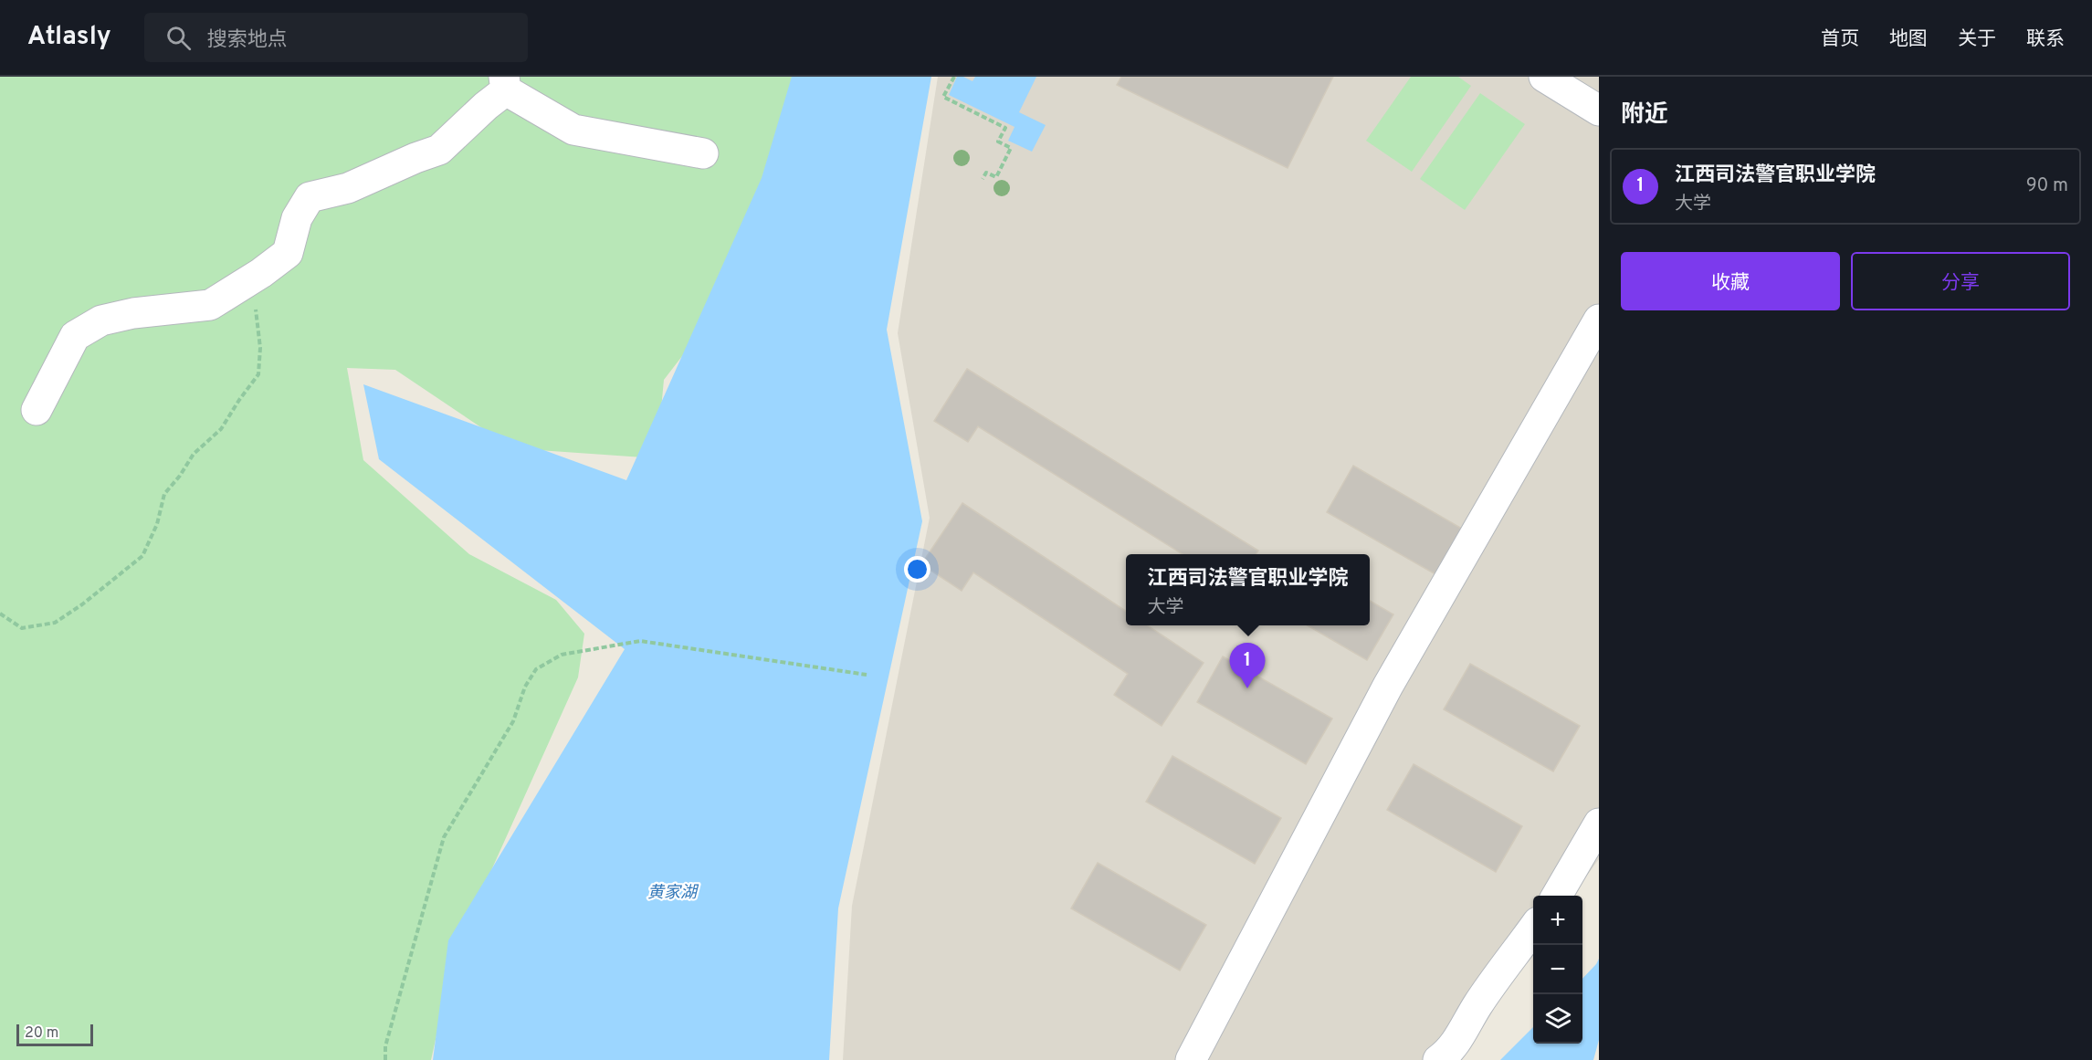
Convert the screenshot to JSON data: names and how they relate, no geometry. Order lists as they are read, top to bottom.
{
  "water": ["黄家湖"],
  "scale_bar": "20 m",
  "page": {
    "header": "Atlasly",
    "search": "搜索地点",
    "nav": [
      "首页",
      "地图",
      "关于",
      "联系"
    ],
    "heading": "附近",
    "list": [
      {
        "mark": "1",
        "name": "江西司法警官职业学院",
        "note": "大学",
        "value": "90 m"
      }
    ],
    "buttons": ["收藏", "分享"],
    "popup": ["江西司法警官职业学院", "大学"],
    "pins": "1",
    "map_buttons": ["+", "−"],
    "scale": "20 m"
  }
}
